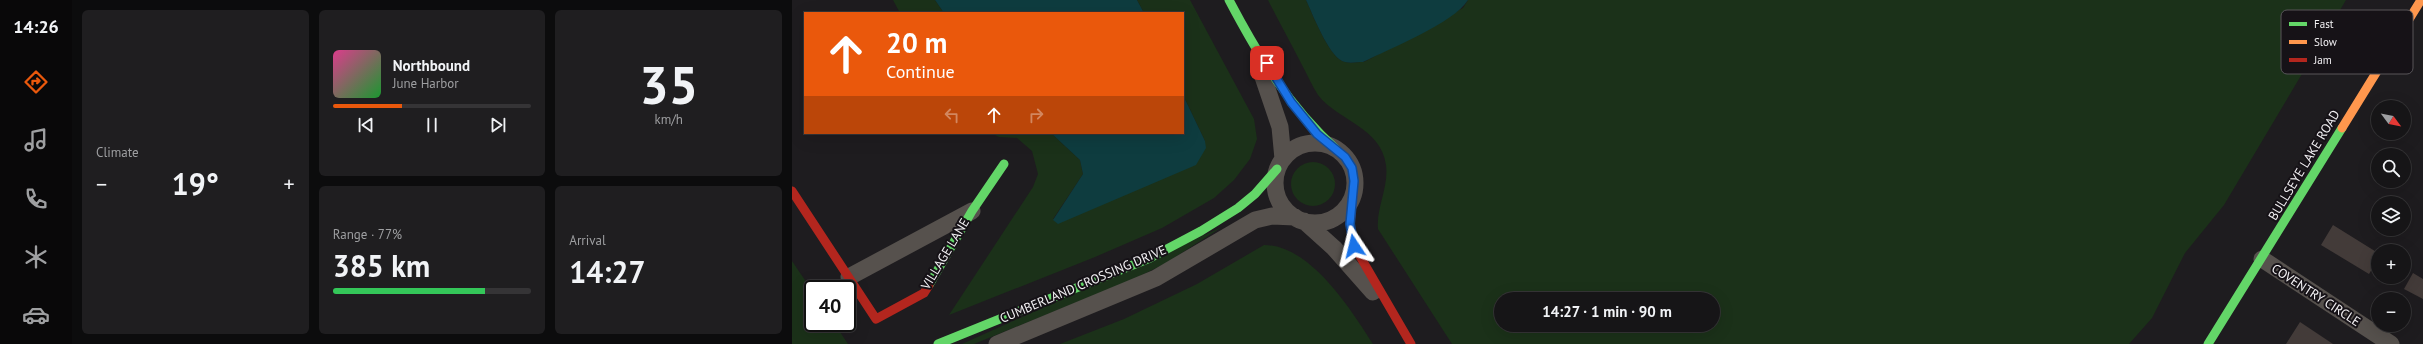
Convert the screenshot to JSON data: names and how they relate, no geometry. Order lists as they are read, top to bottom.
{
  "streets": {
    "street": [
      "BULLSEYE LAKE ROAD",
      "VILLAGE LANE",
      "CUMBERLAND CROSSING DRIVE",
      "COVENTRY CIRCLE"
    ]
  },
  "crossings": [
    ["BULLSEYE LAKE ROAD", "COVENTRY CIRCLE"]
  ],
  "legend": ["Fast", "Slow", "Jam"],
  "north": "bottom right",
  "page": {
    "tabs": "14:26",
    "tile": [
      "Climate",
      ["35", "km/h"],
      ["Range · 77%", "385 km"],
      ["Arrival", "14:27"]
    ],
    "turn": ["20 m", "Continue"],
    "song": ["Northbound", "June Harbor"],
    "map_buttons": ["+", "−"],
    "heat": ["−", "19°", "+"],
    "limit": "40",
    "trip": "14:27 · 1 min · 90 m"
  }
}
